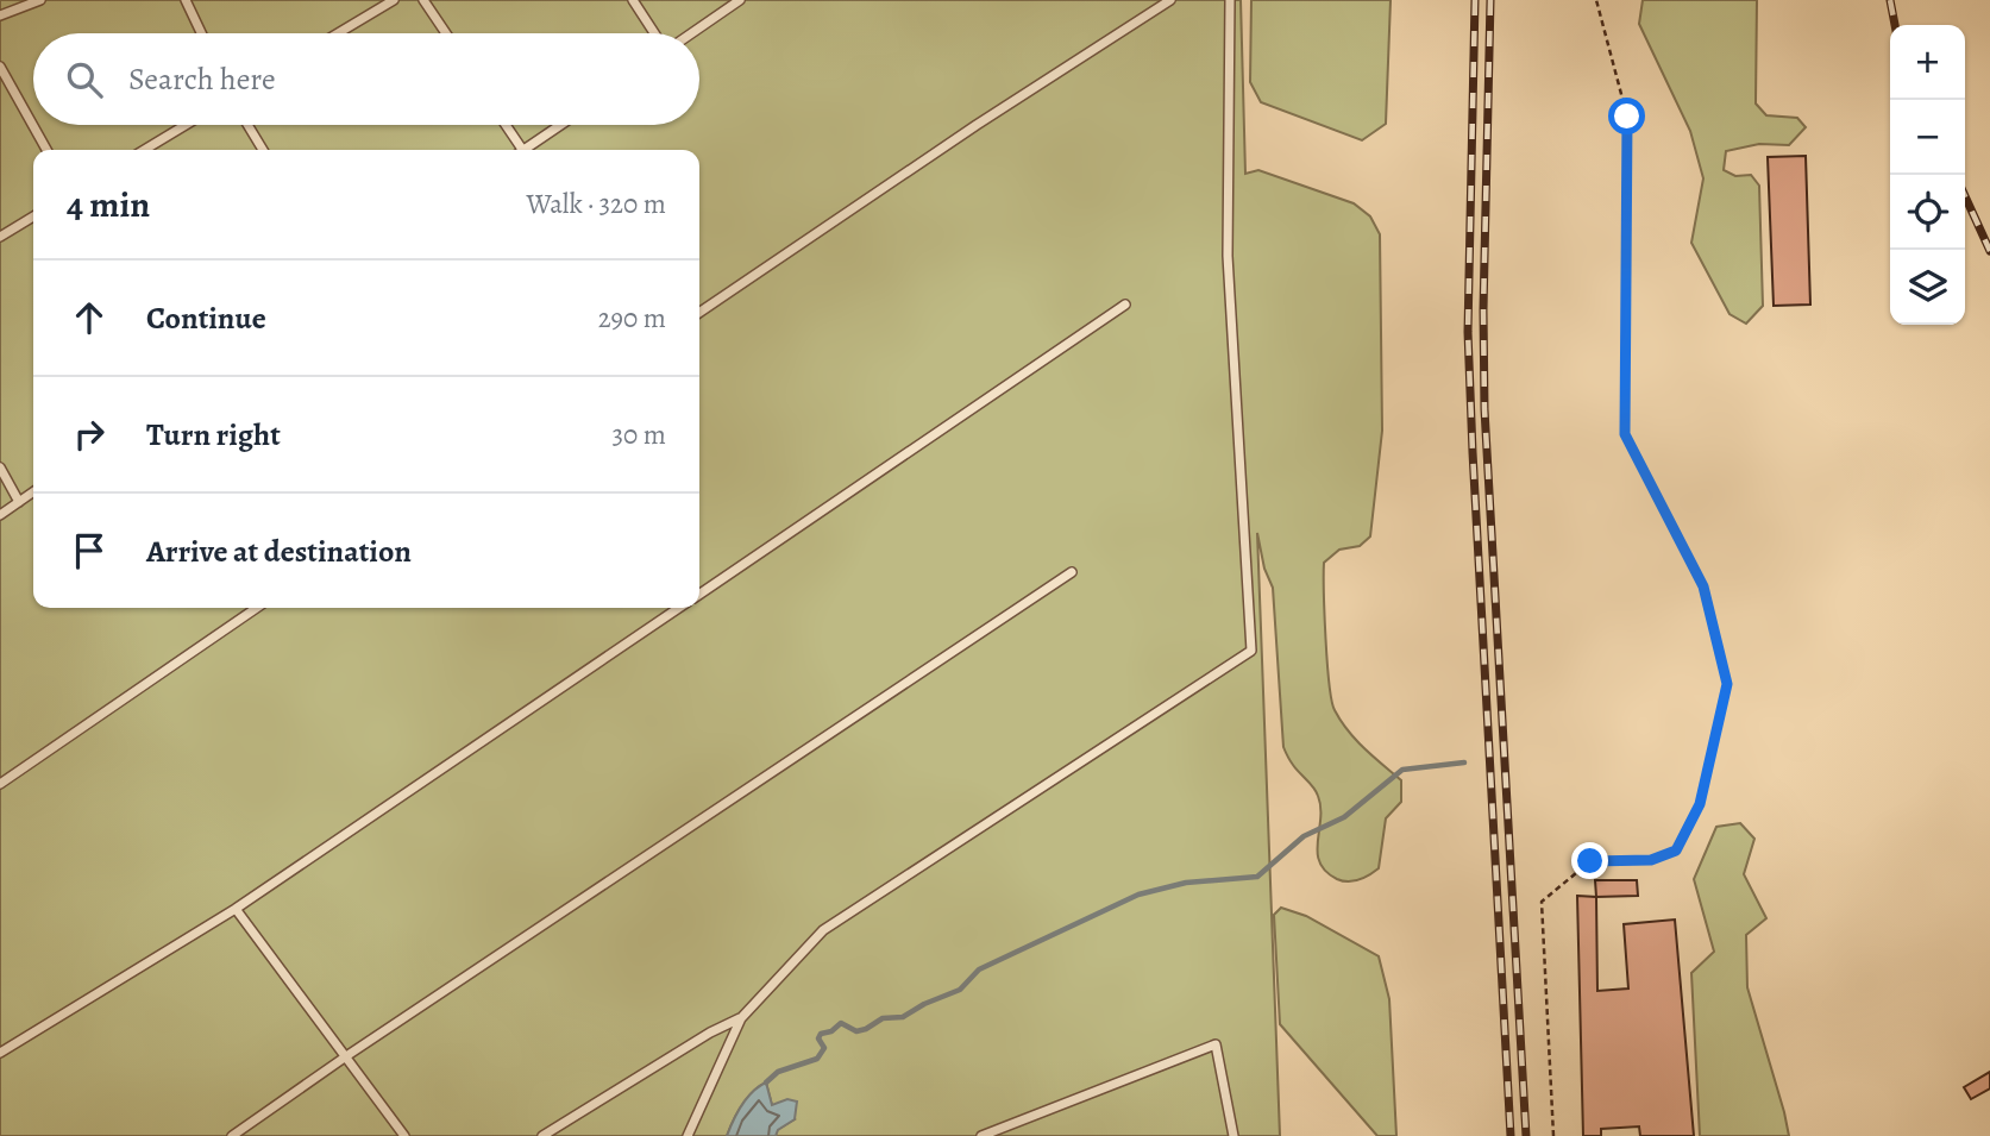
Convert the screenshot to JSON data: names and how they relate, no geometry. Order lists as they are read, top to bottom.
{
  "page": {
    "map_buttons": ["+", "−"],
    "search": "Search here",
    "heading": ["4 min", "Walk · 320 m"],
    "list": [
      ["Continue", "290 m"],
      ["Turn right", "30 m"],
      "Arrive at destination"
    ]
  }
}
